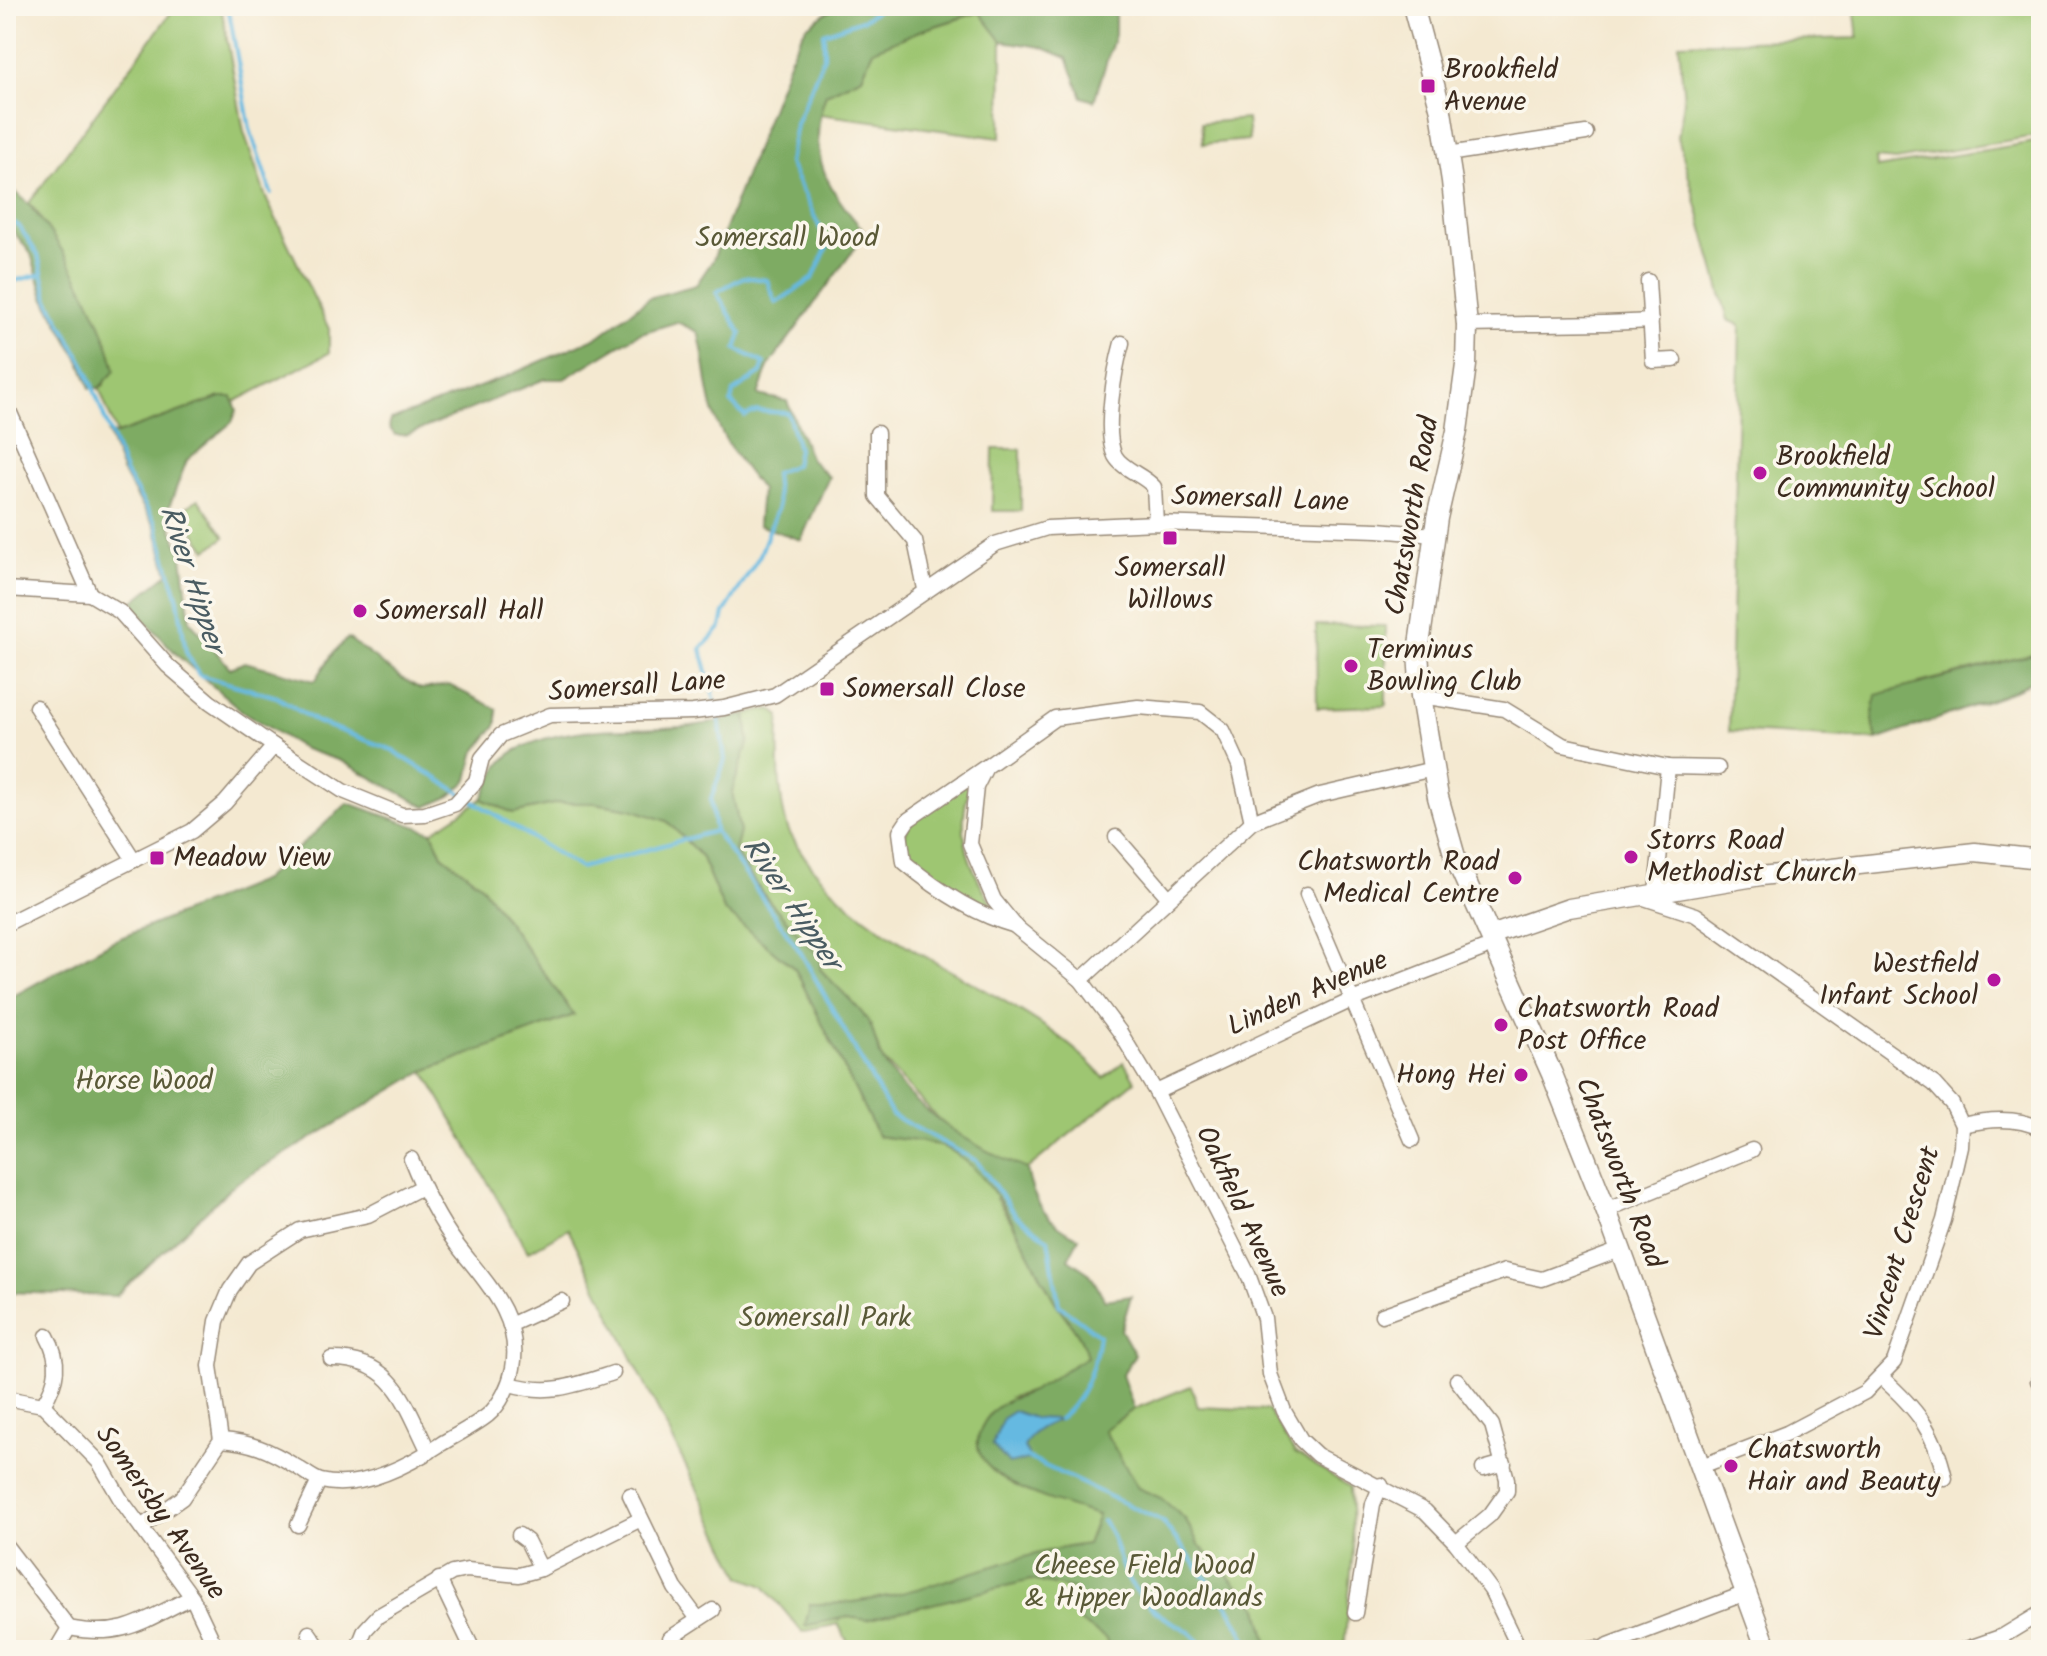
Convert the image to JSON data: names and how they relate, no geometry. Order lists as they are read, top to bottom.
{
  "streets": {
    "highway": ["Chatsworth Road"],
    "street": [
      "Somersall Lane",
      "Linden Avenue",
      "Oakfield Avenue",
      "Vincent Crescent",
      "Somersby Avenue"
    ]
  },
  "crossings": [
    ["Somersall Lane", "Chatsworth Road"],
    ["Chatsworth Road", "Linden Avenue"],
    ["Chatsworth Road", "Vincent Crescent"],
    ["Linden Avenue", "Oakfield Avenue"]
  ],
  "water": ["River Hipper"],
  "parks": [
    "Somersall Wood",
    "Horse Wood",
    "Somersall Park",
    "Cheese Field Wood & Hipper Woodlands"
  ],
  "places": {
    "transit": [
      "Brookfield Avenue",
      "Somersall Willows",
      "Somersall Close",
      "Meadow View"
    ],
    "other": [
      "Brookfield Community School",
      "Somersall Hall",
      "Terminus Bowling Club",
      "Storrs Road Methodist Church",
      "Chatsworth Road Medical Centre",
      "Westfield Infant School",
      "Chatsworth Road Post Office",
      "Hong Hei",
      "Chatsworth Hair and Beauty"
    ]
  }
}
